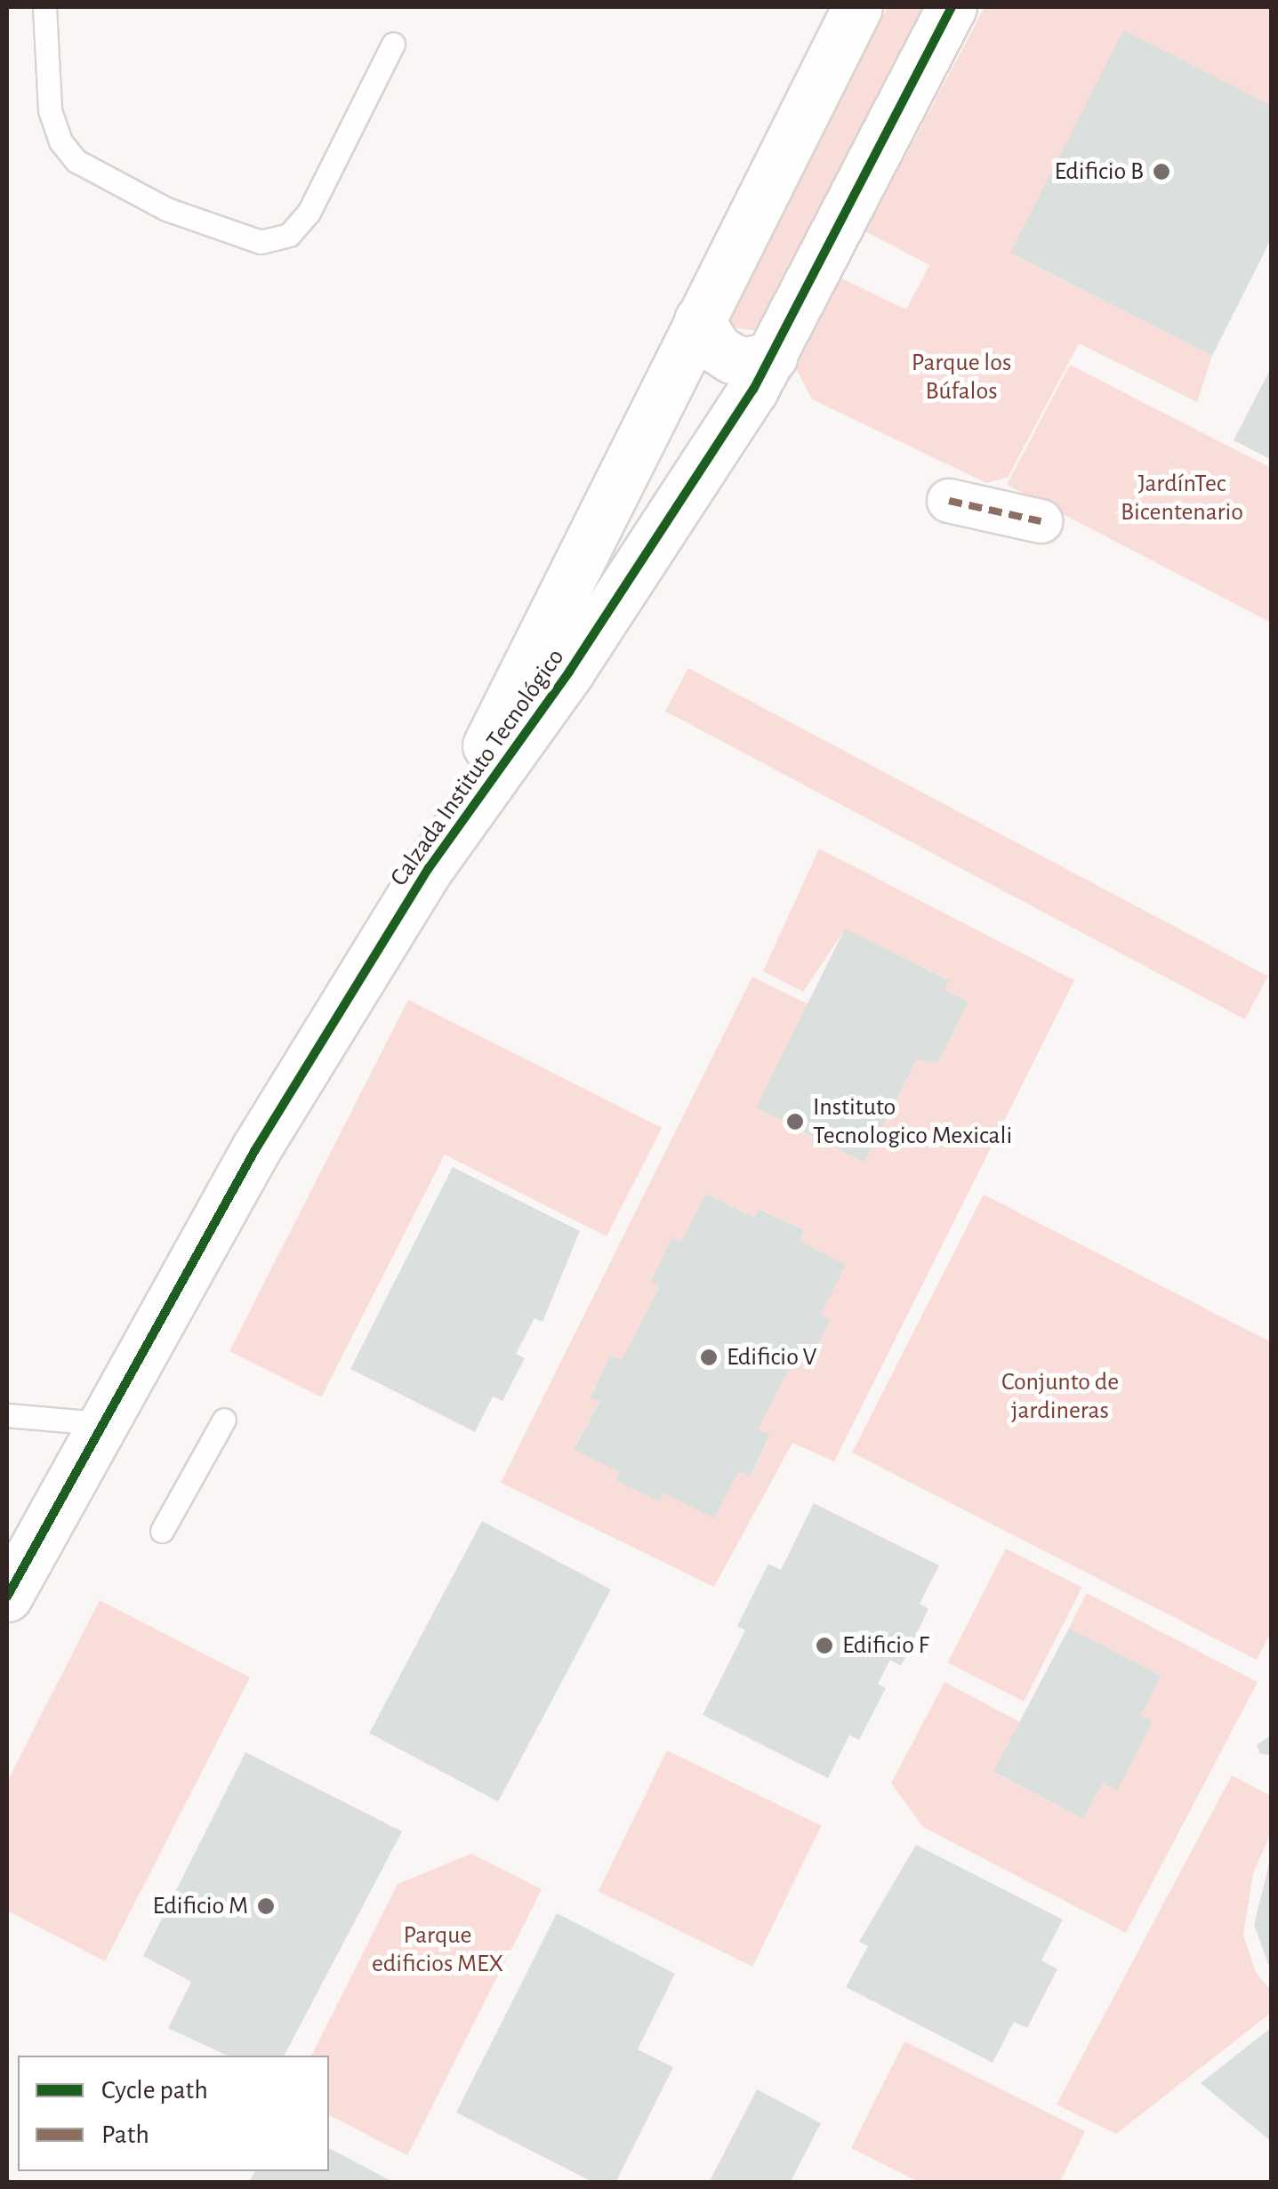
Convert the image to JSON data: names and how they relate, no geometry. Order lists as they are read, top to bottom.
{
  "streets": {
    "street": ["Calzada Instituto Tecnológico"]
  },
  "parks": [
    "Parque los Búfalos",
    "JardínTec Bicentenario",
    "Conjunto de jardineras",
    "Parque edificios MEX"
  ],
  "places": [
    "Edificio B",
    "Instituto Tecnologico Mexicali",
    "Edificio V",
    "Edificio F",
    "Edificio M"
  ],
  "legend": ["Cycle path", "Path"]
}
